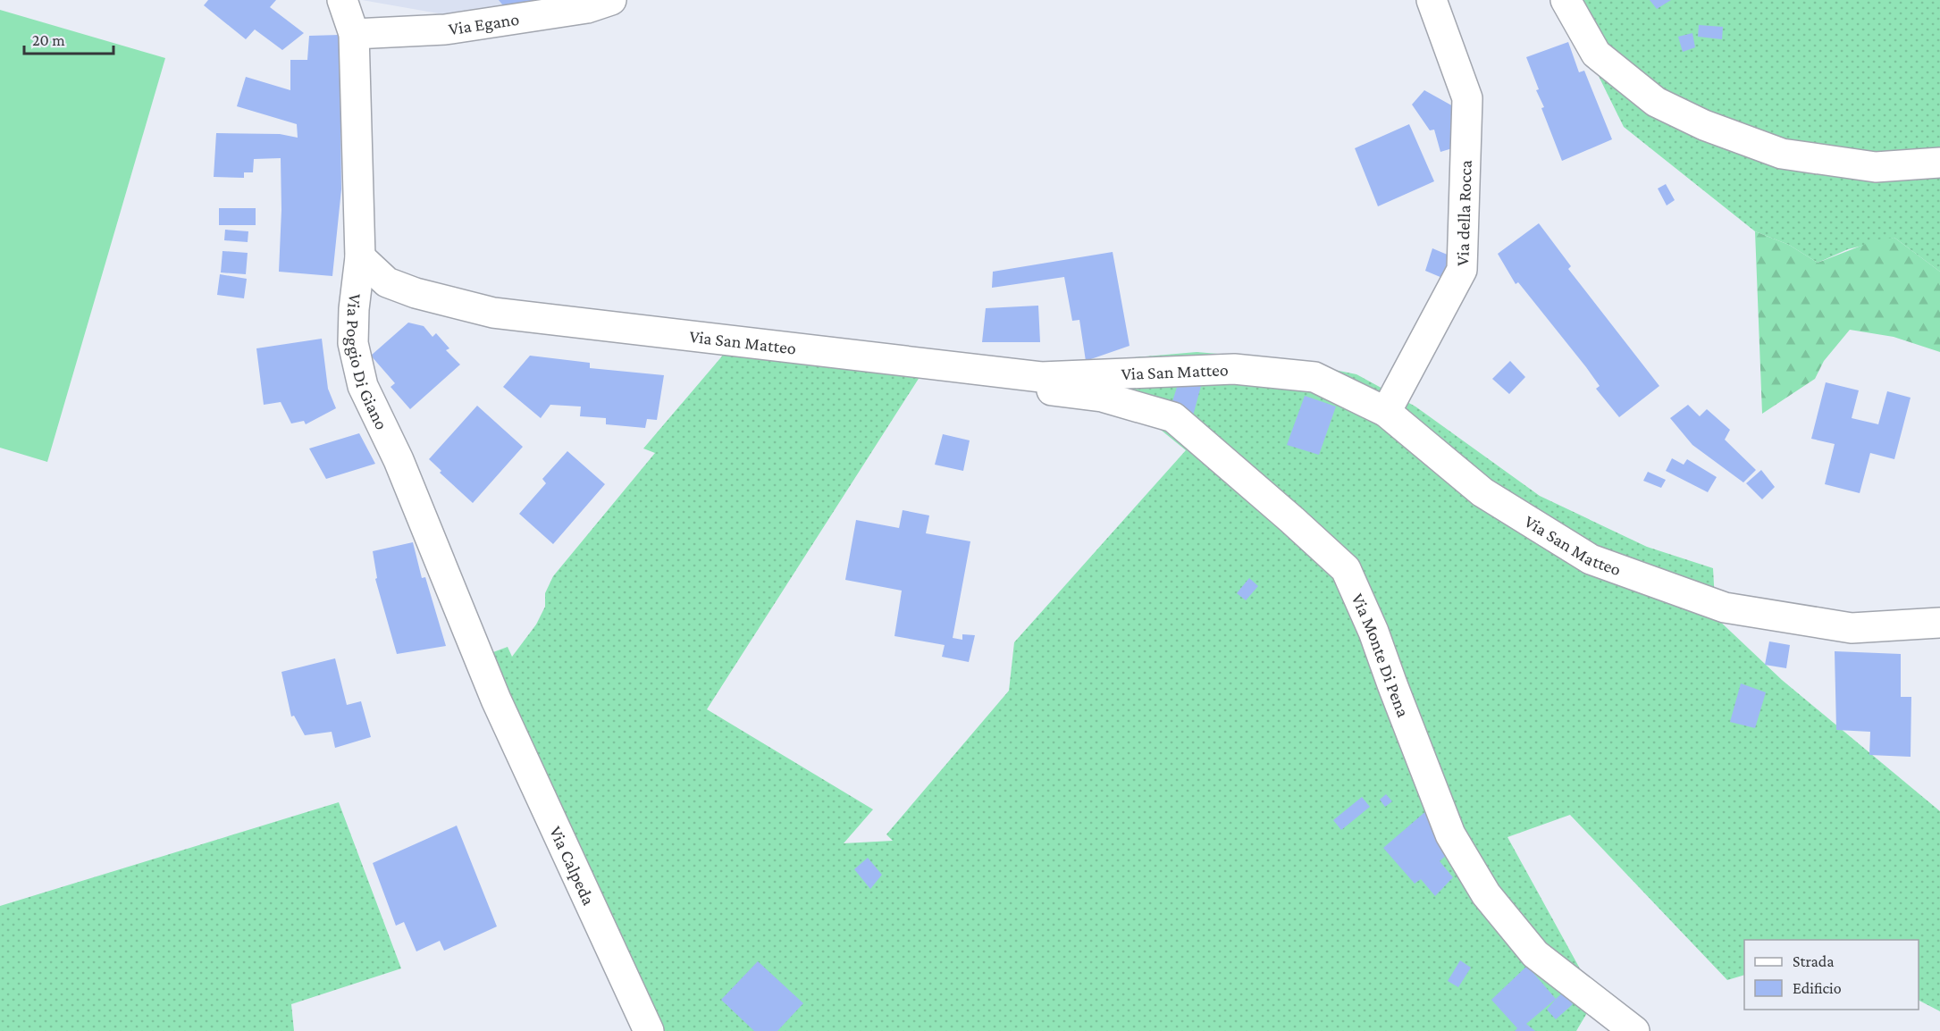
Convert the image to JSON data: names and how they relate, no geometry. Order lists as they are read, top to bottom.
{
  "streets": {
    "street": [
      "Via Egano",
      "Via della Rocca",
      "Via San Matteo",
      "Via Poggio Di Giano",
      "Via Monte Di Pena",
      "Via Calpeda"
    ]
  },
  "crossings": [
    ["Via Egano", "Via Poggio Di Giano"],
    ["Via della Rocca", "Via San Matteo"],
    ["Via San Matteo", "Via Poggio Di Giano"],
    ["Via San Matteo", "Via Monte Di Pena"],
    ["Via Poggio Di Giano", "Via Calpeda"]
  ],
  "legend": ["Strada", "Edificio"],
  "scale_bar": "20 m"
}
